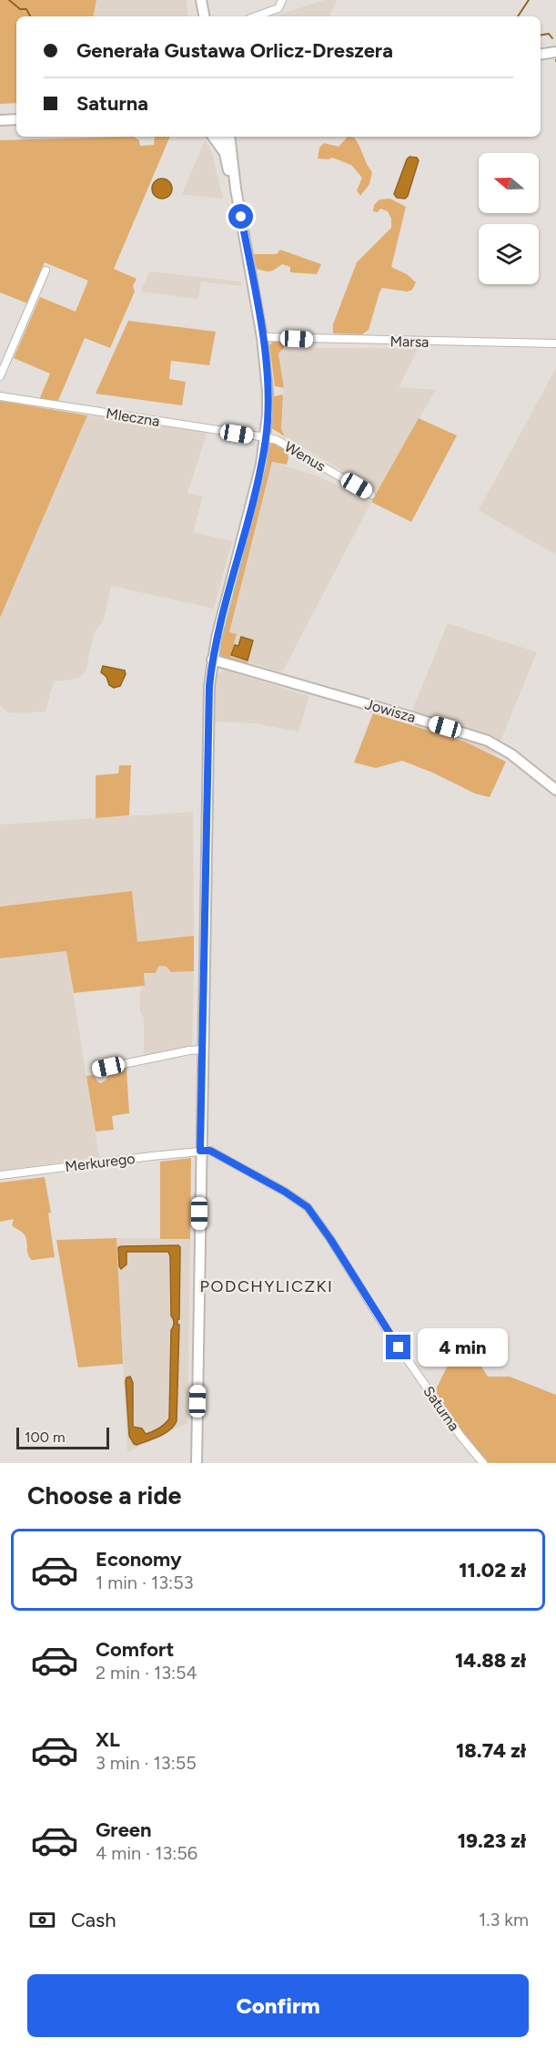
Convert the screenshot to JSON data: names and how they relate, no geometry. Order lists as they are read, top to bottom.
{
  "streets": {
    "main road": ["Jowisza"],
    "street": [
      "Marsa",
      "Mleczna",
      "Wenus",
      "Merkurego",
      "Saturna"
    ]
  },
  "crossings": [
    ["Mleczna", "Wenus"],
    ["Merkurego", "Saturna"]
  ],
  "districts": ["PODCHYLICZKI"],
  "scale_bar": "100 m",
  "north": "left",
  "page": {
    "banner": ["Generała Gustawa Orlicz-Dreszera", "Saturna"],
    "bubble": "4 min",
    "scale": "100 m",
    "heading": "Choose a ride",
    "list": [
      {
        "name": "Economy",
        "note": "1 min · 13:53",
        "value": "11.02 zł"
      },
      {
        "name": "Comfort",
        "note": "2 min · 13:54",
        "value": "14.88 zł"
      },
      {
        "name": "XL",
        "note": "3 min · 13:55",
        "value": "18.74 zł"
      },
      {
        "name": "Green",
        "note": "4 min · 13:56",
        "value": "19.23 zł"
      }
    ],
    "pay": ["Cash", "1.3 km"],
    "buttons": "Confirm"
  }
}
